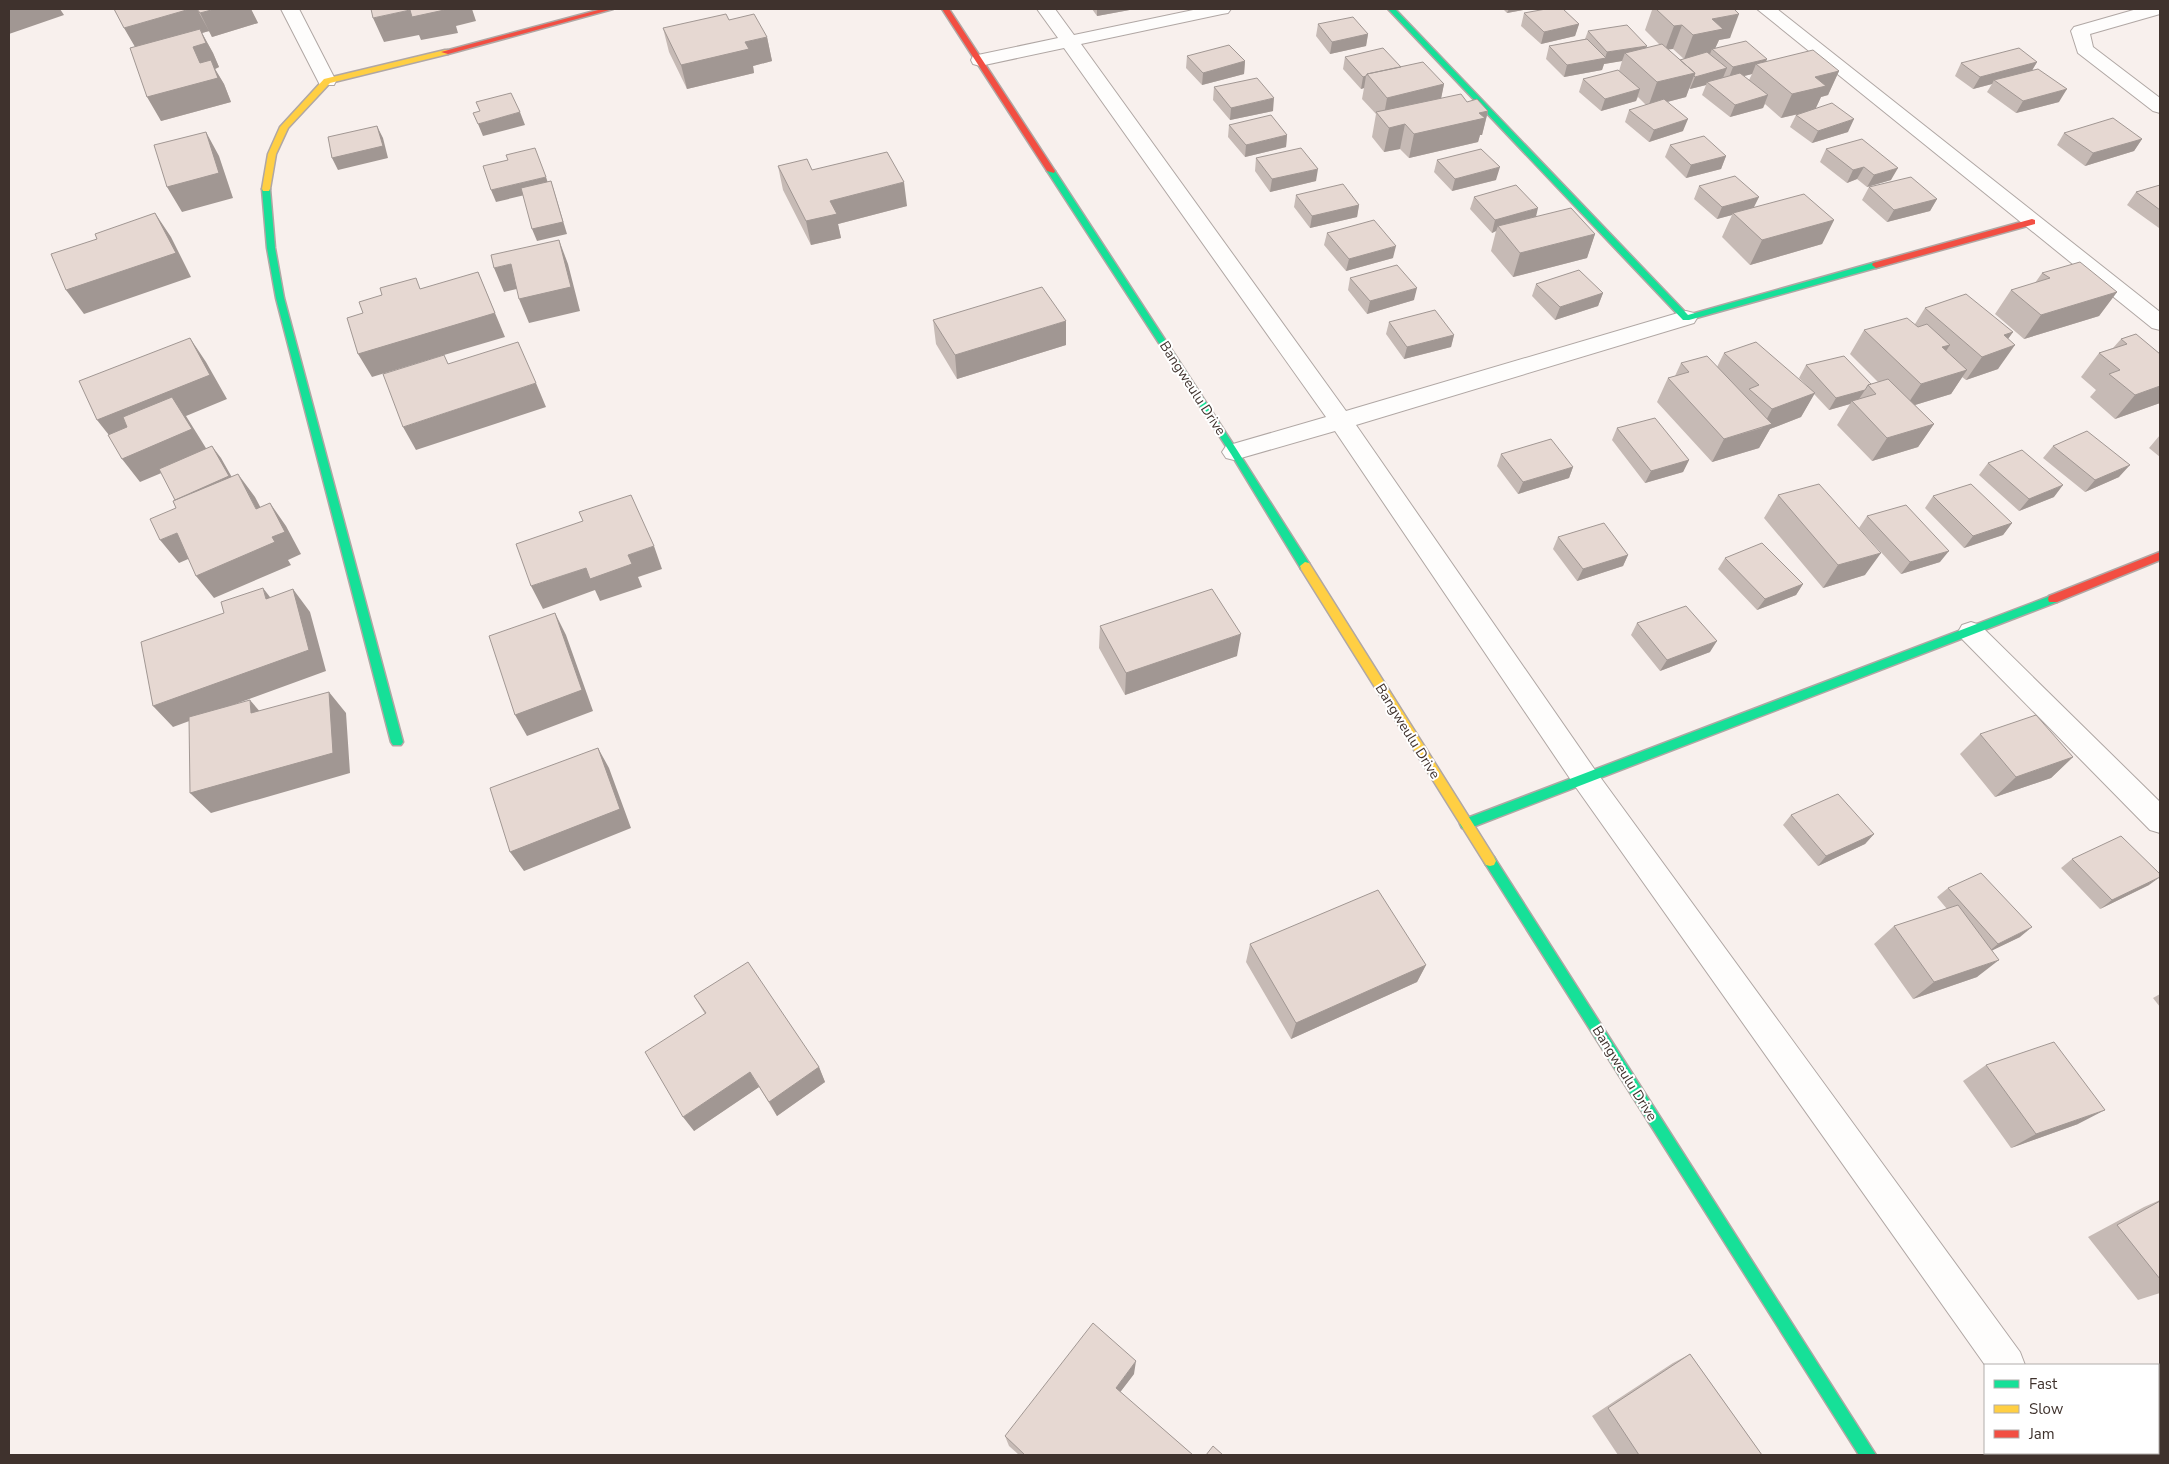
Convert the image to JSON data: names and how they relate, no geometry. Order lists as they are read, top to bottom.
{
  "streets": {
    "street": ["Bangweulu Drive"]
  },
  "legend": ["Fast", "Slow", "Jam"]
}
